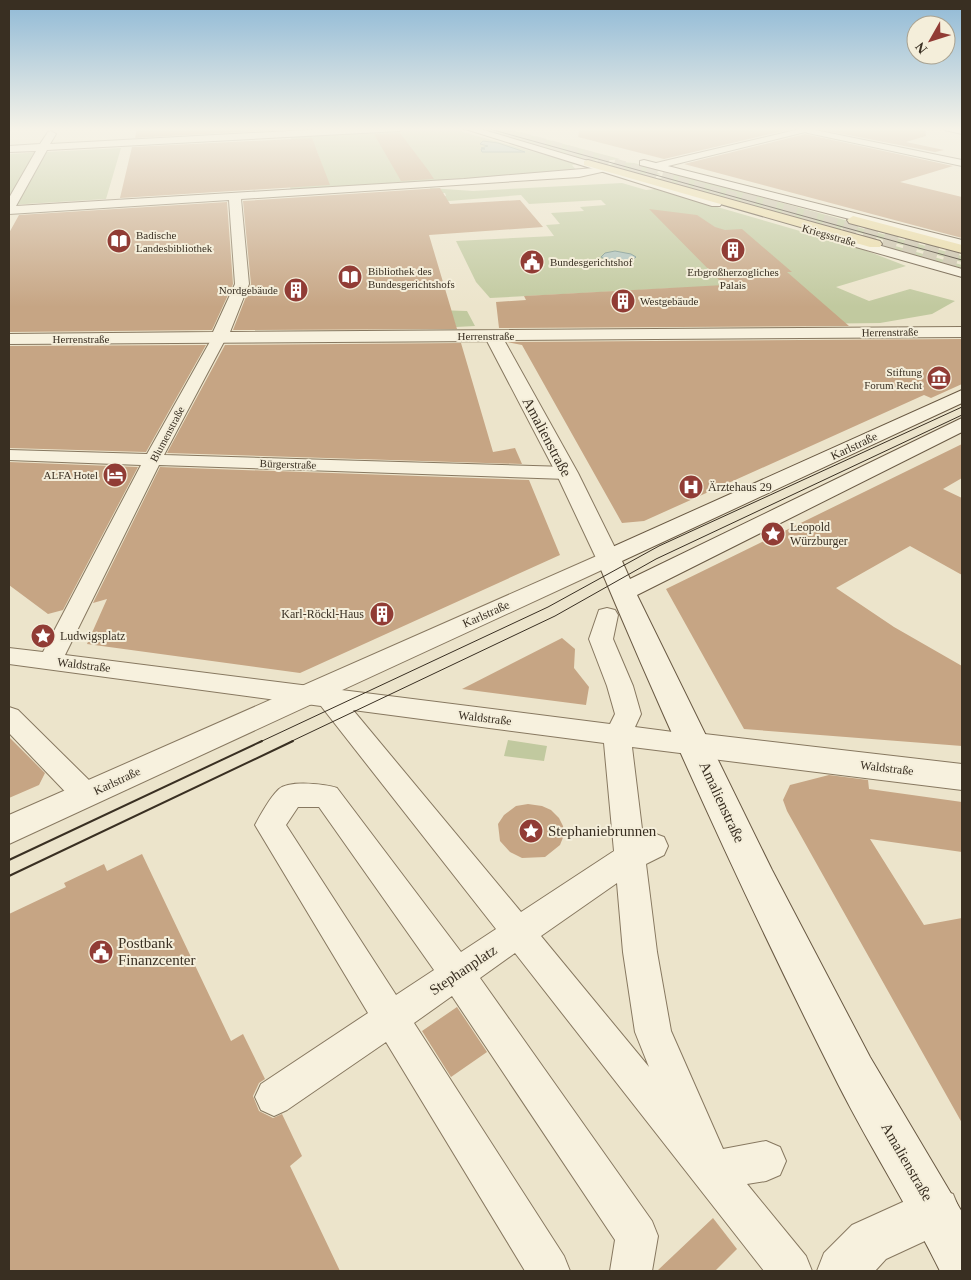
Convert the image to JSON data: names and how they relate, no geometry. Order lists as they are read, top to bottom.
{
  "streets": {
    "street": [
      "Kriegsstraße",
      "Herrenstraße",
      "Blumenstraße",
      "Amalienstraße",
      "Karlstraße",
      "Bürgerstraße",
      "Waldstraße",
      "Stephanplatz"
    ]
  },
  "crossings": [
    ["Herrenstraße", "Blumenstraße"],
    ["Herrenstraße", "Amalienstraße"],
    ["Blumenstraße", "Bürgerstraße"],
    ["Blumenstraße", "Waldstraße"],
    ["Amalienstraße", "Karlstraße"],
    ["Amalienstraße", "Bürgerstraße"],
    ["Amalienstraße", "Waldstraße"],
    ["Karlstraße", "Waldstraße"]
  ],
  "places": {
    "library": ["Badische Landesbibliothek", "Bibliothek des Bundesgerichtshofs"],
    "building": [
      "Erbgroßherzogliches Palais",
      "Nordgebäude",
      "Westgebäude",
      "Karl-Röckl-Haus"
    ],
    "public building": ["Bundesgerichtshof", "Postbank Finanzcenter"],
    "museum": ["Stiftung Forum Recht"],
    "hotel": ["ALFA Hotel"],
    "hospital": ["Ärztehaus 29"],
    "place": ["Leopold Würzburger", "Ludwigsplatz", "Stephaniebrunnen"]
  },
  "north": "bottom left"
}
